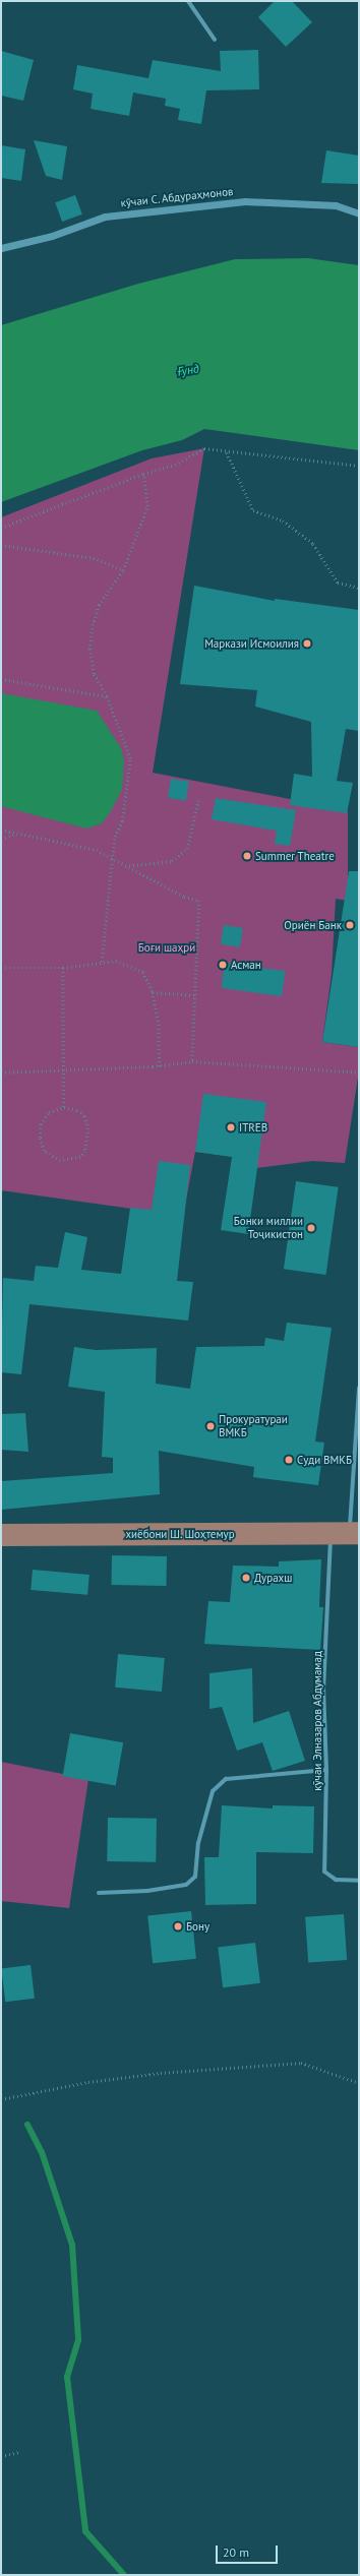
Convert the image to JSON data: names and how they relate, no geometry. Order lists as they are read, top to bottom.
{
  "streets": {
    "main road": ["хиёбони Ш. Шоҳтемур"],
    "street": ["кӯчаи С. Абдураҳмонов", "кӯчаи Элназаров Абдумамад"]
  },
  "crossings": [
    ["хиёбони Ш. Шоҳтемур", "кӯчаи Элназаров Абдумамад"]
  ],
  "water": ["Ғунд"],
  "parks": ["Боғи шаҳрӣ"],
  "places": [
    "Маркази Исмоилия",
    "Summer Theatre",
    "Ориён Банк",
    "Асман",
    "ITREB",
    "Бонки миллии Тоҷикистон",
    "Прокуратураи ВМКБ",
    "Суди ВМКБ",
    "Дурахш",
    "Бону"
  ],
  "scale_bar": "20 m"
}
